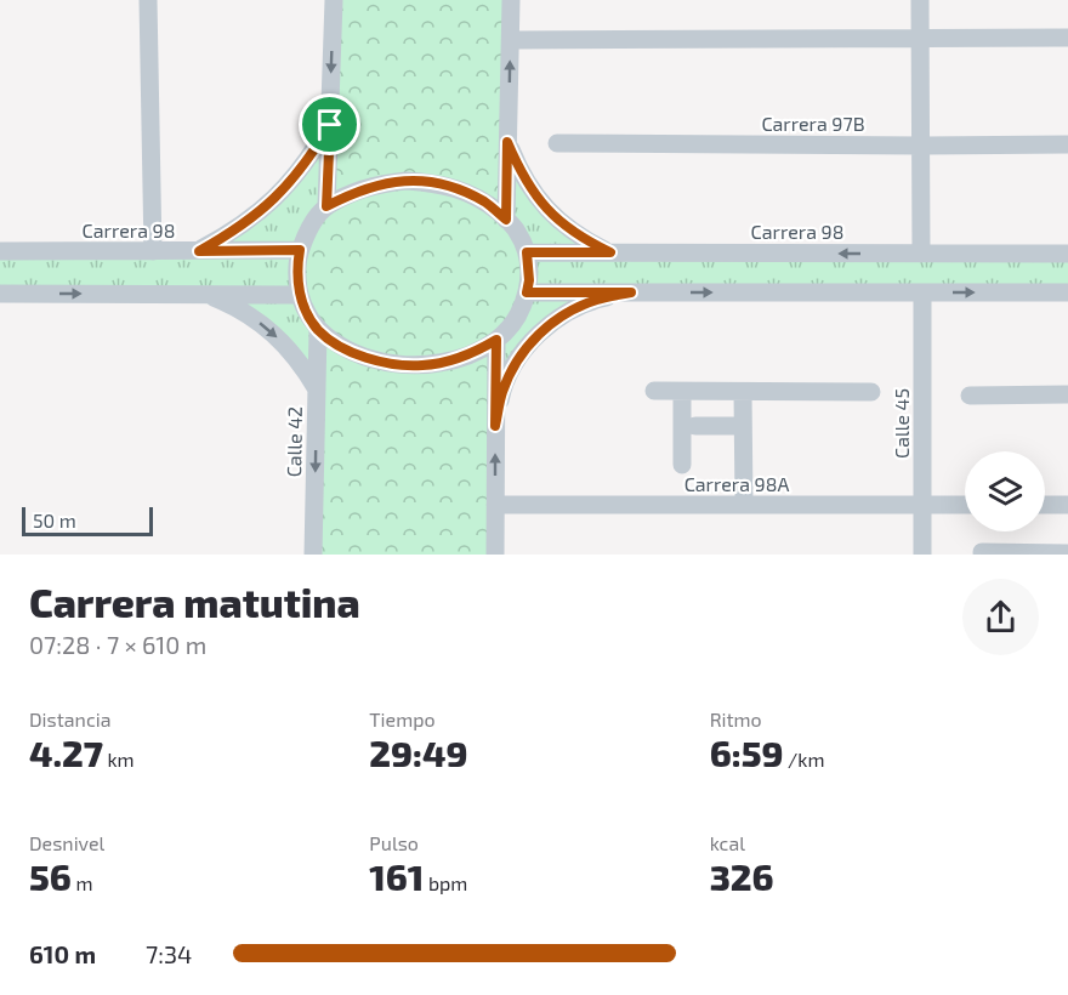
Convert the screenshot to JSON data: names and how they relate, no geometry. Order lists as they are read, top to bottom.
{
  "streets": {
    "street": [
      "Carrera 97B",
      "Carrera 98",
      "Calle 45",
      "Calle 42",
      "Carrera 98A"
    ]
  },
  "crossings": [
    ["Carrera 98", "Calle 42"],
    ["Calle 45", "Carrera 98A"]
  ],
  "one_way": ["Calle 42"],
  "scale_bar": "50 m",
  "page": {
    "scale": "50 m",
    "heading": ["Carrera matutina", "07:28 · 7 × 610 m"],
    "stats": [
      ["Distancia", "4.27 km"],
      ["Tiempo", "29:49"],
      ["Ritmo", "6:59 /km"],
      ["Desnivel", "56 m"],
      ["Pulso", "161 bpm"],
      ["kcal", "326"]
    ],
    "list": [
      {
        "name": "610 m",
        "note": "7:34"
      }
    ]
  }
}
